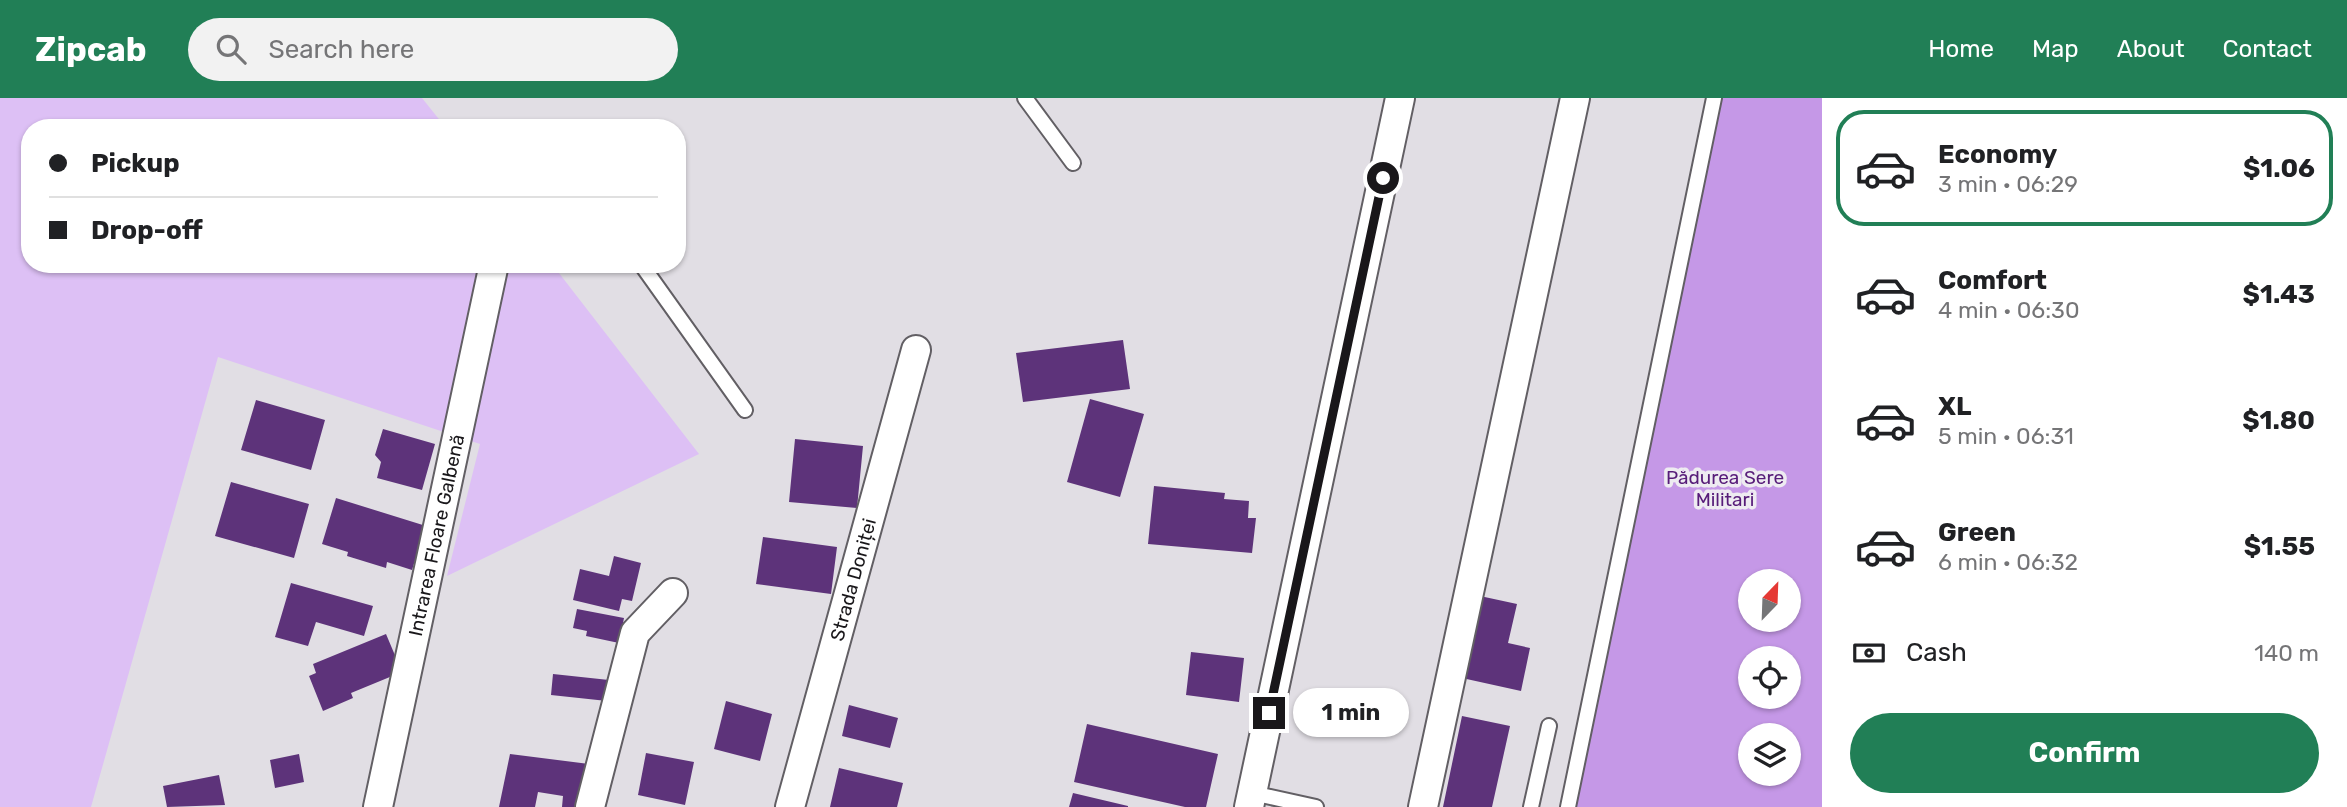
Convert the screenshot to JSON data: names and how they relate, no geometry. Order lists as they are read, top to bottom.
{
  "streets": {
    "street": ["Intrarea Floare Galbenă", "Strada Doniței"]
  },
  "parks": ["Pădurea Sere Militari"],
  "north": "top right",
  "page": {
    "header": "Zipcab",
    "search": "Search here",
    "nav": [
      "Home",
      "Map",
      "About",
      "Contact"
    ],
    "list": [
      {
        "name": "Economy",
        "note": "3 min · 06:29",
        "value": "$1.06"
      },
      {
        "name": "Comfort",
        "note": "4 min · 06:30",
        "value": "$1.43"
      },
      {
        "name": "XL",
        "note": "5 min · 06:31",
        "value": "$1.80"
      },
      {
        "name": "Green",
        "note": "6 min · 06:32",
        "value": "$1.55"
      }
    ],
    "banner": ["Pickup", "Drop-off"],
    "pay": ["Cash", "140 m"],
    "bubble": "1 min",
    "buttons": "Confirm"
  }
}
